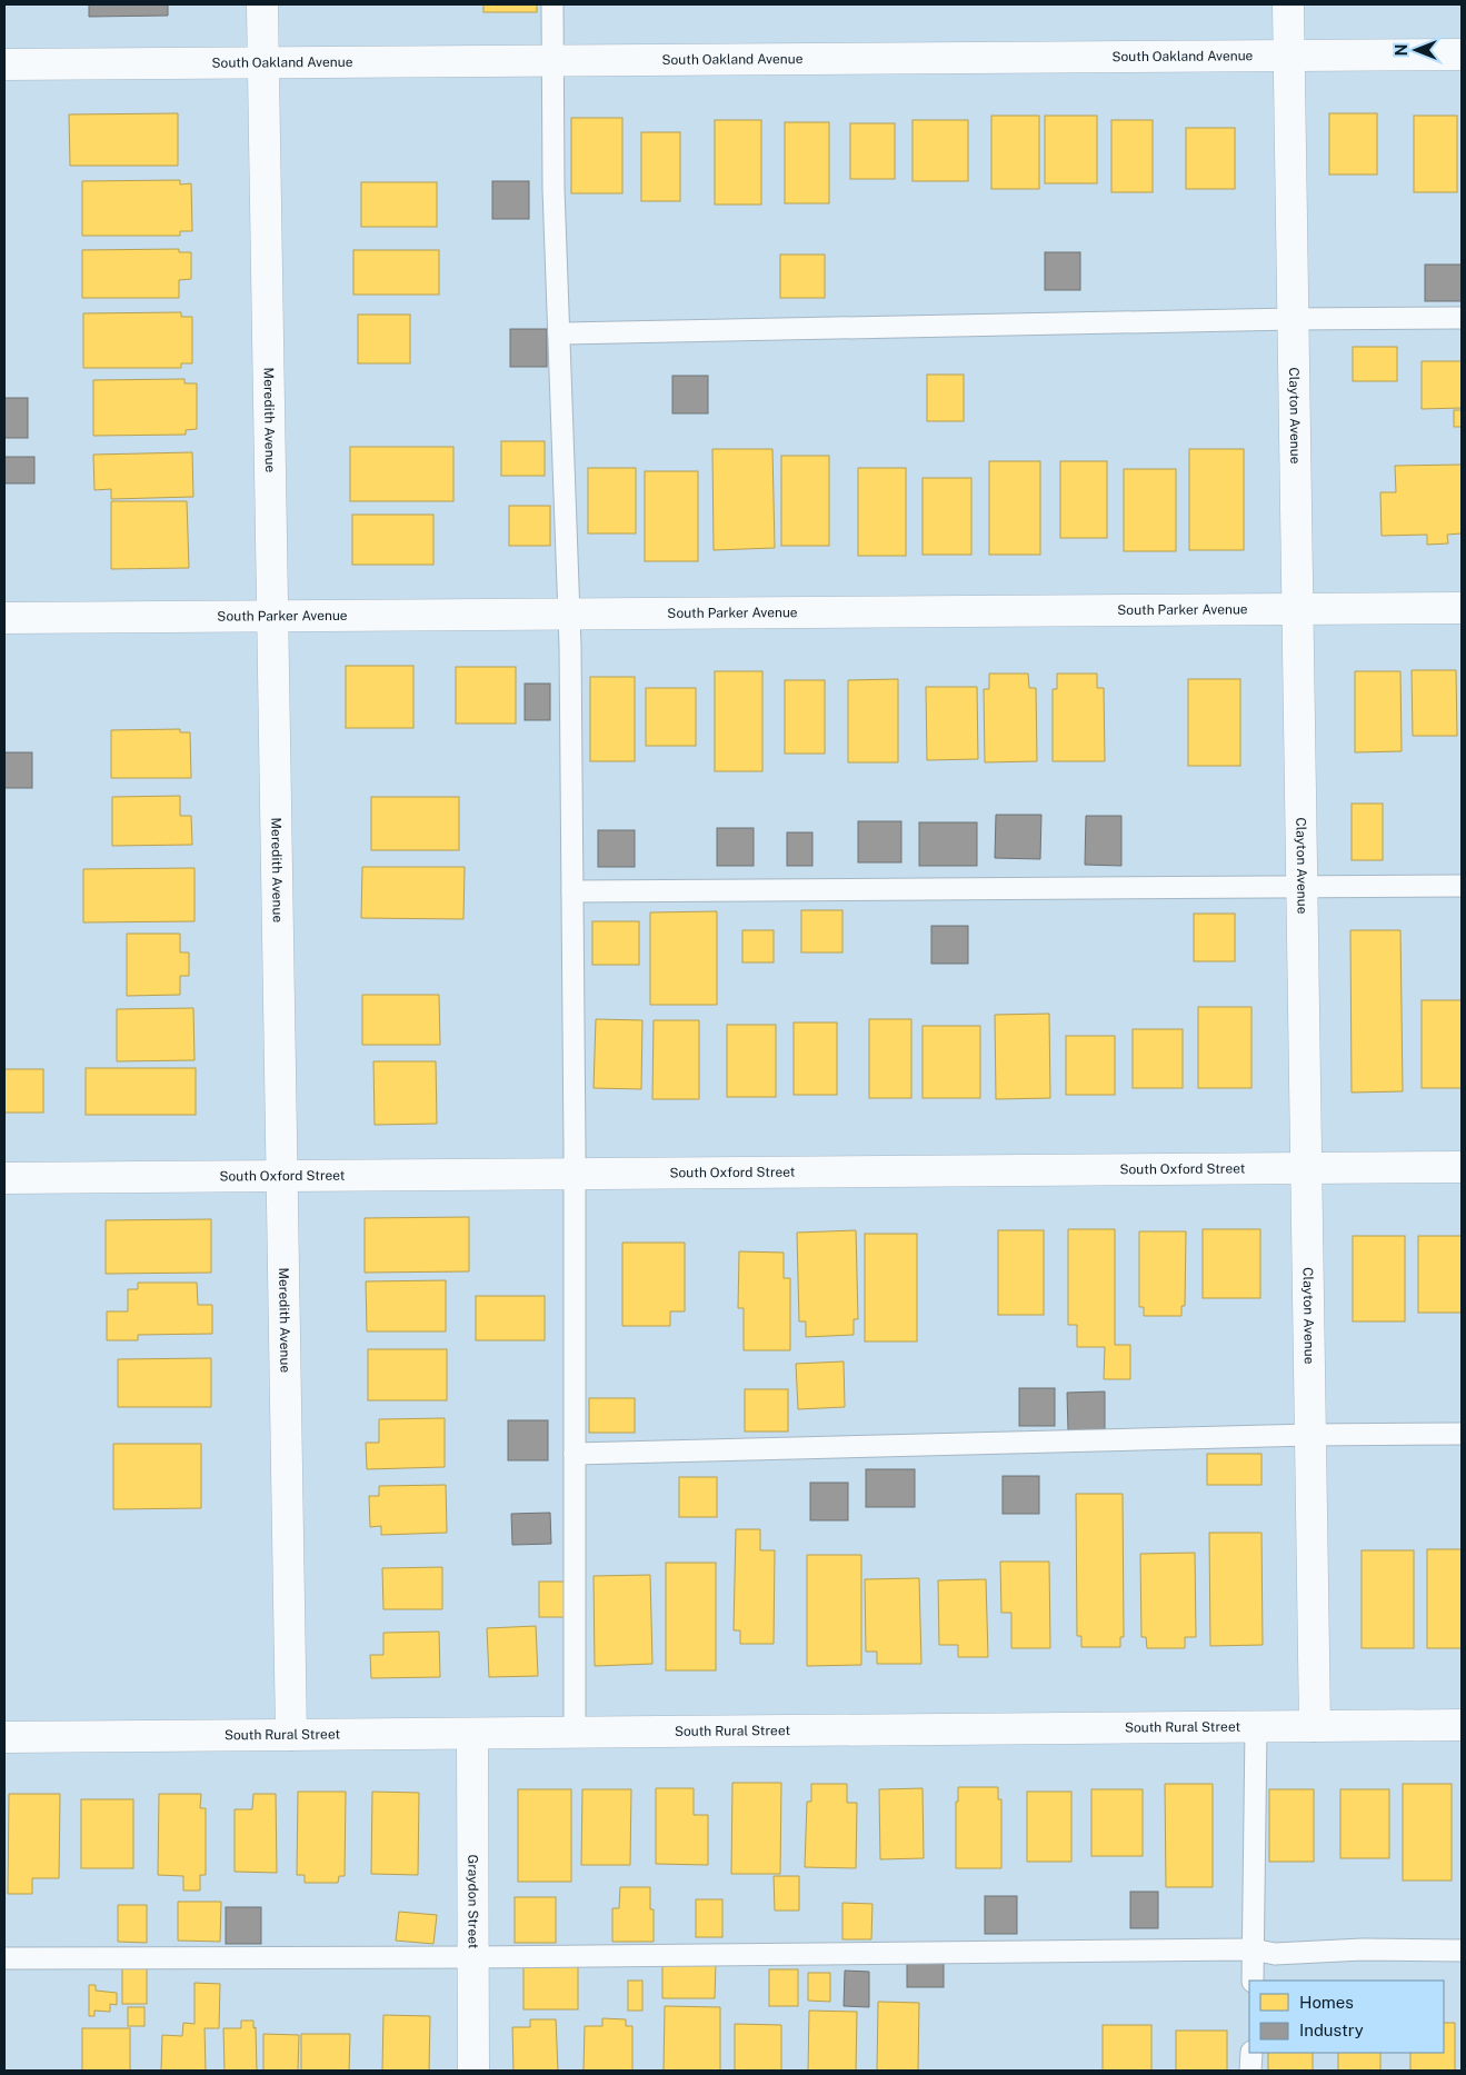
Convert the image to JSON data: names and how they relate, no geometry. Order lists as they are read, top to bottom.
{
  "streets": {
    "street": [
      "South Oakland Avenue",
      "Clayton Avenue",
      "Meredith Avenue",
      "South Parker Avenue",
      "South Oxford Street",
      "South Rural Street",
      "Graydon Street"
    ]
  },
  "crossings": [
    ["South Oakland Avenue", "Clayton Avenue"],
    ["South Oakland Avenue", "Meredith Avenue"],
    ["Clayton Avenue", "South Parker Avenue"],
    ["Clayton Avenue", "South Oxford Street"],
    ["Clayton Avenue", "South Rural Street"],
    ["Meredith Avenue", "South Parker Avenue"],
    ["Meredith Avenue", "South Oxford Street"],
    ["Meredith Avenue", "South Rural Street"],
    ["South Rural Street", "Graydon Street"]
  ],
  "legend": ["Homes", "Industry"],
  "north": "left"
}
